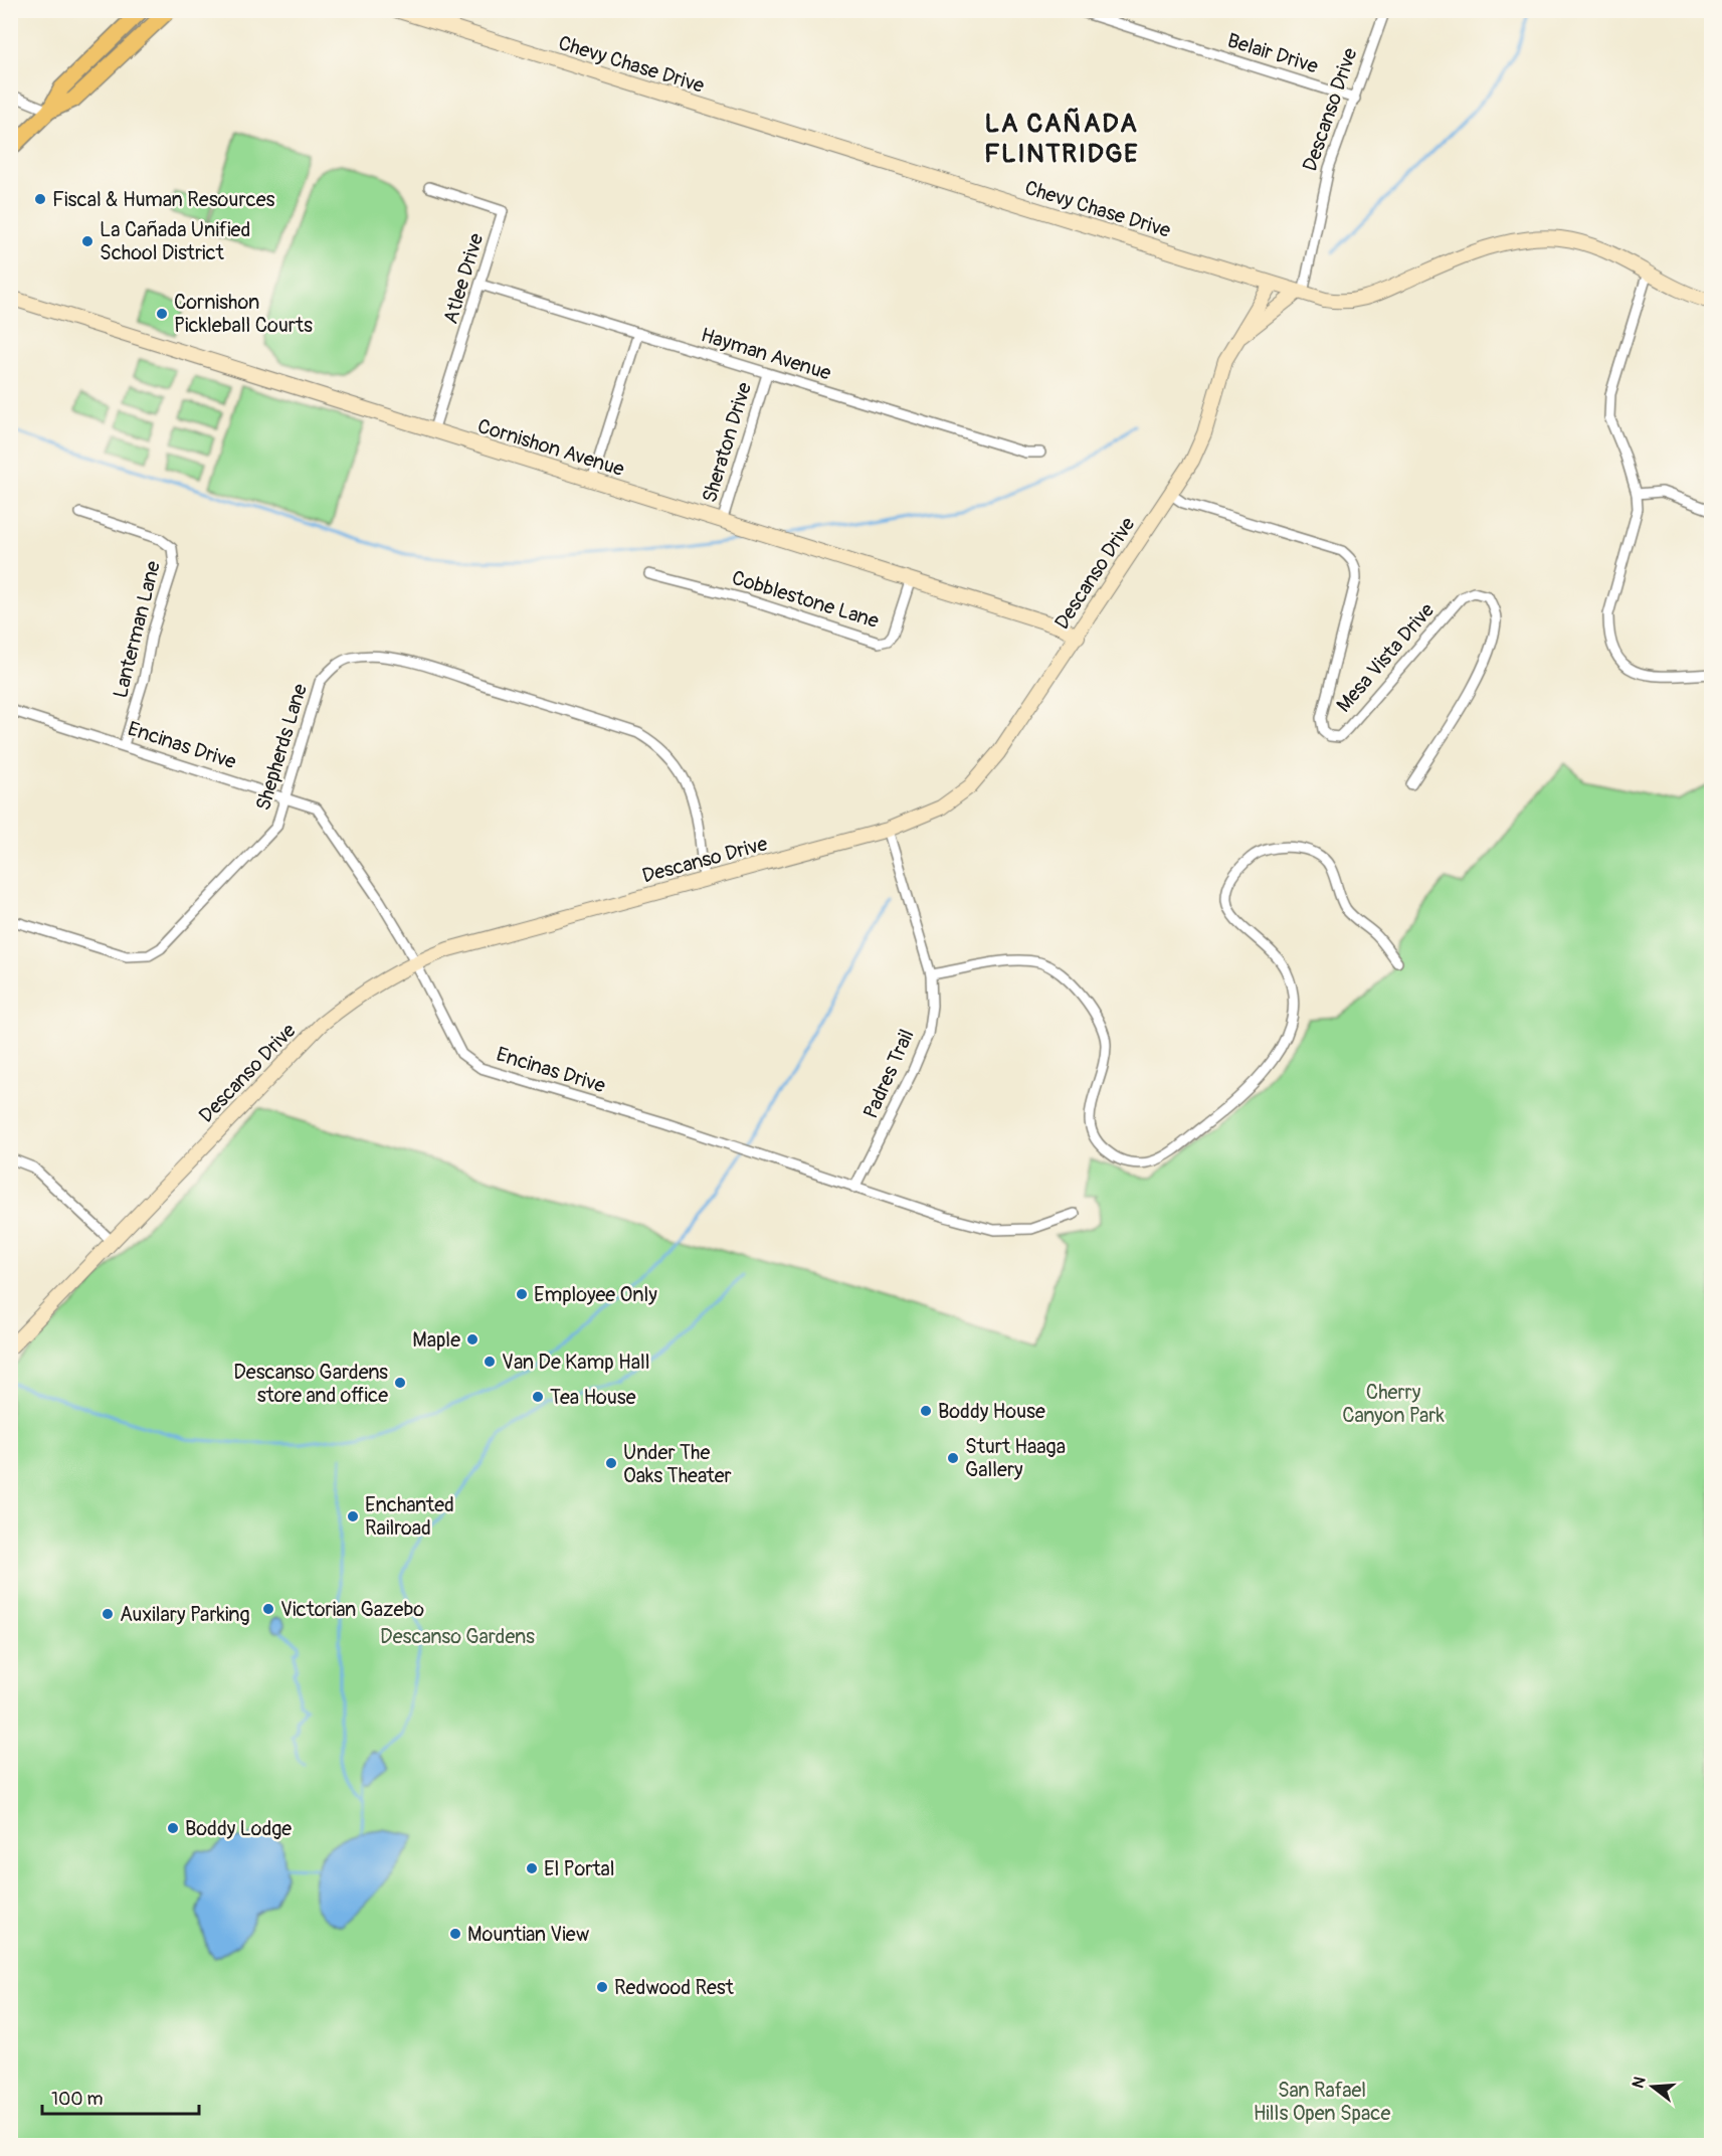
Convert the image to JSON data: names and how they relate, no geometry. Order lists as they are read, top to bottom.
{
  "streets": {
    "street": [
      "Belair Drive",
      "Chevy Chase Drive",
      "Descanso Drive",
      "Atlee Drive",
      "Hayman Avenue",
      "Sheraton Drive",
      "Cornishon Avenue",
      "Cobblestone Lane",
      "Lanterman Lane",
      "Mesa Vista Drive",
      "Encinas Drive",
      "Shepherds Lane",
      "Padres Trail"
    ]
  },
  "crossings": [
    ["Belair Drive", "Descanso Drive"],
    ["Chevy Chase Drive", "Descanso Drive"],
    ["Descanso Drive", "Cornishon Avenue"],
    ["Descanso Drive", "Mesa Vista Drive"],
    ["Descanso Drive", "Encinas Drive"],
    ["Descanso Drive", "Shepherds Lane"],
    ["Descanso Drive", "Padres Trail"],
    ["Atlee Drive", "Hayman Avenue"],
    ["Atlee Drive", "Cornishon Avenue"],
    ["Hayman Avenue", "Sheraton Drive"],
    ["Sheraton Drive", "Cornishon Avenue"],
    ["Cornishon Avenue", "Cobblestone Lane"],
    ["Lanterman Lane", "Encinas Drive"],
    ["Encinas Drive", "Shepherds Lane"],
    ["Encinas Drive", "Padres Trail"]
  ],
  "districts": ["LA CAÑADA FLINTRIDGE"],
  "parks": ["Cherry Canyon Park", "Descanso Gardens", "San Rafael Hills Open Space"],
  "places": [
    "Fiscal & Human Resources",
    "La Cañada Unified School District",
    "Cornishon Pickleball Courts",
    "Employee Only",
    "Maple",
    "Van De Kamp Hall",
    "Descanso Gardens store and office",
    "Tea House",
    "Boddy House",
    "Sturt Haaga Gallery",
    "Under The Oaks Theater",
    "Enchanted Railroad",
    "Victorian Gazebo",
    "Auxilary Parking",
    "Boddy Lodge",
    "El Portal",
    "Mountian View",
    "Redwood Rest"
  ],
  "scale_bar": "100 m",
  "north": "left"
}
